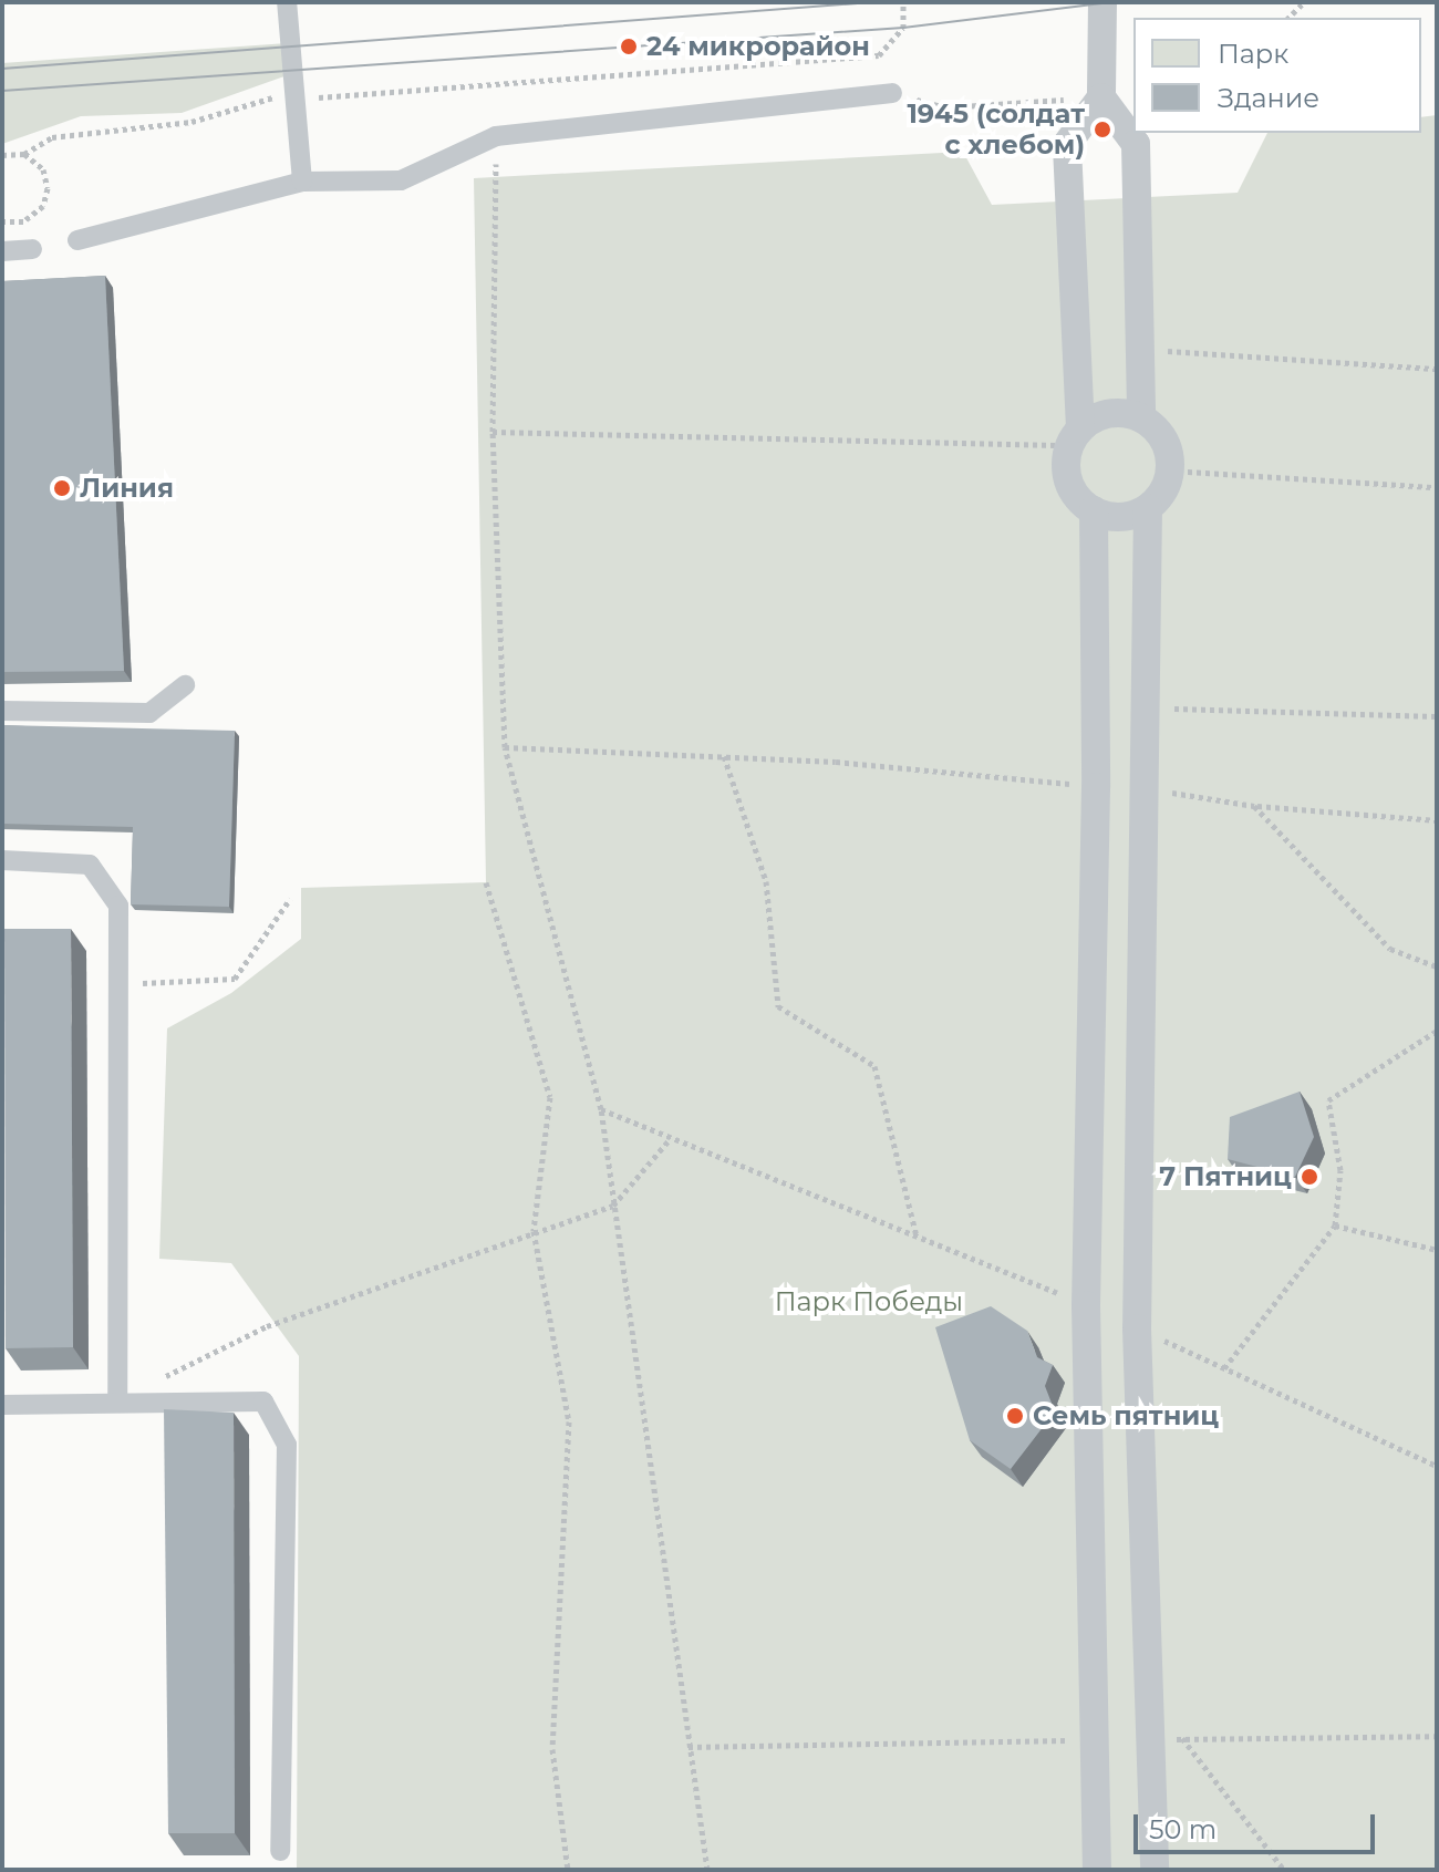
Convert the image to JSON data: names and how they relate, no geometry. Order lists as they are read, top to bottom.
{
  "parks": ["Парк Победы"],
  "places": [
    "24 микрорайон",
    "1945 (солдат с хлебом)",
    "Линия",
    "7 Пятниц",
    "Семь пятниц"
  ],
  "legend": ["Парк", "Здание"],
  "scale_bar": "50 m"
}
